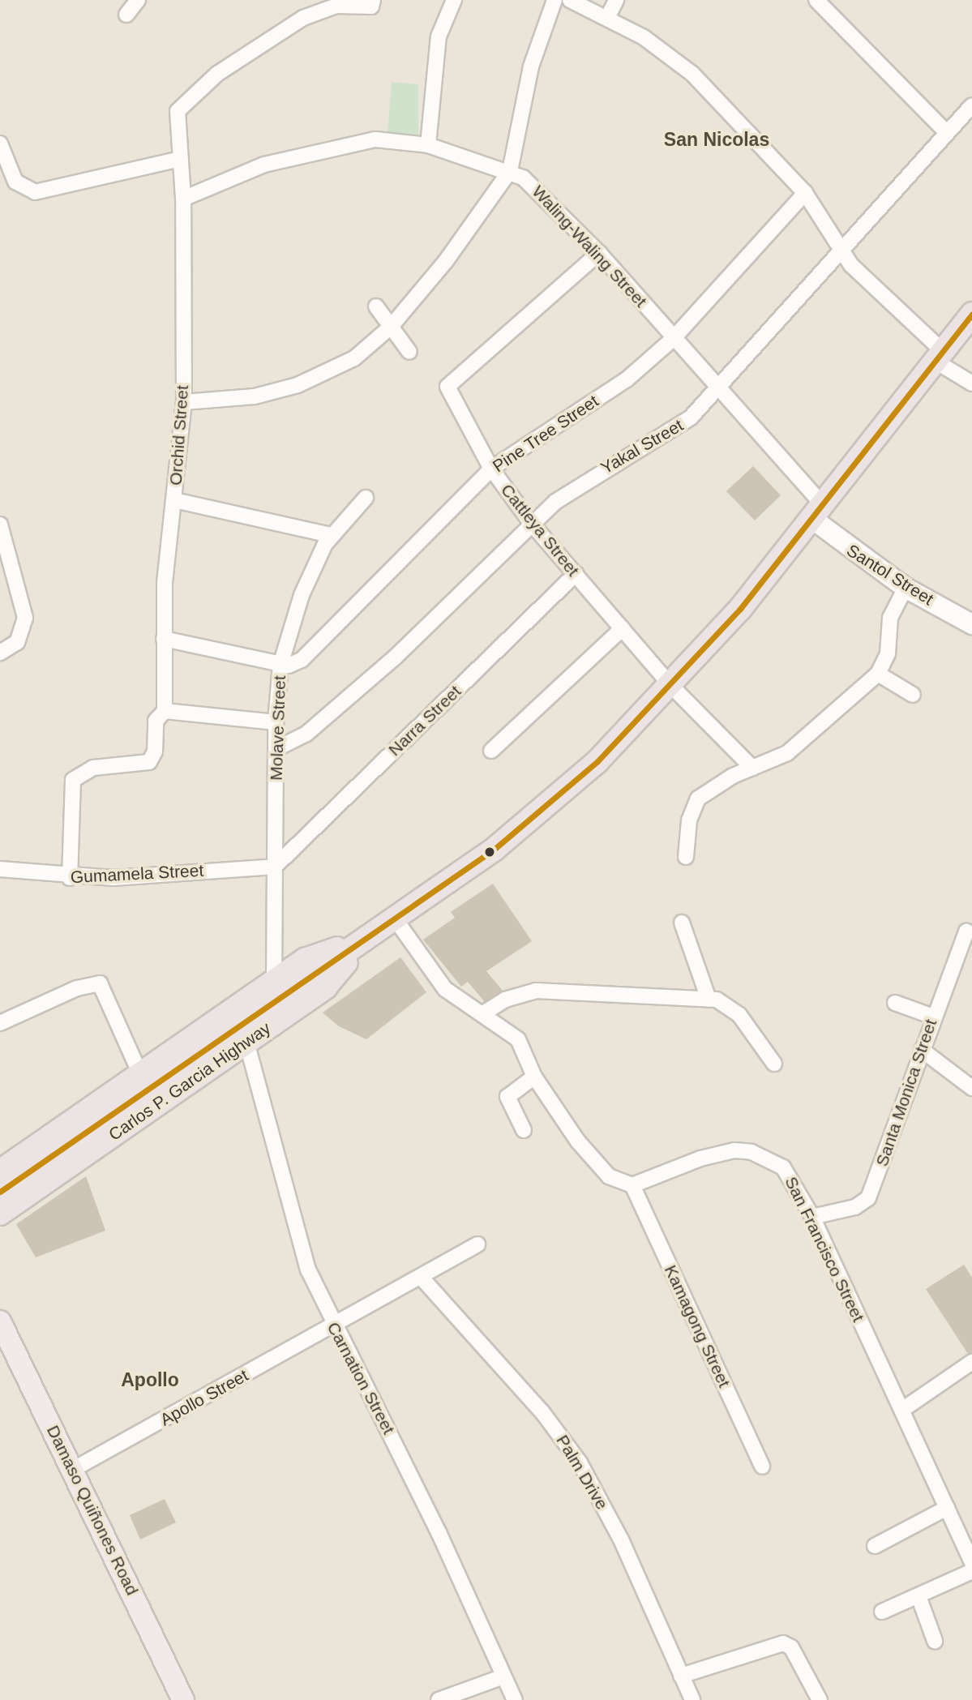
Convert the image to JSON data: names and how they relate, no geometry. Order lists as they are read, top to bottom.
{
  "streets": {
    "highway": ["Carlos P. Garcia Highway"],
    "main road": ["Santol Street", "Damaso Quiñones Road"],
    "street": [
      "Waling-Waling Street",
      "Pine Tree Street",
      "Orchid Street",
      "Yakal Street",
      "Cattleya Street",
      "Narra Street",
      "Molave Street",
      "Gumamela Street",
      "Santa Monica Street",
      "San Francisco Street",
      "Kamagong Street",
      "Carnation Street",
      "Apollo Street",
      "Palm Drive"
    ]
  },
  "crossings": [
    ["Waling-Waling Street", "Pine Tree Street"],
    ["Waling-Waling Street", "Orchid Street"],
    ["Waling-Waling Street", "Yakal Street"],
    ["Waling-Waling Street", "Cattleya Street"],
    ["Waling-Waling Street", "Santol Street"],
    ["Waling-Waling Street", "Carlos P. Garcia Highway"],
    ["Pine Tree Street", "Cattleya Street"],
    ["Pine Tree Street", "Molave Street"],
    ["Yakal Street", "Cattleya Street"],
    ["Yakal Street", "Molave Street"],
    ["Cattleya Street", "Narra Street"],
    ["Cattleya Street", "Carlos P. Garcia Highway"],
    ["Santol Street", "Carlos P. Garcia Highway"],
    ["Narra Street", "Molave Street"],
    ["Narra Street", "Gumamela Street"],
    ["Molave Street", "Gumamela Street"],
    ["Molave Street", "Carlos P. Garcia Highway"],
    ["Carlos P. Garcia Highway", "Carnation Street"],
    ["Santa Monica Street", "San Francisco Street"],
    ["San Francisco Street", "Kamagong Street"],
    ["Carnation Street", "Apollo Street"],
    ["Apollo Street", "Palm Drive"],
    ["Apollo Street", "Damaso Quiñones Road"]
  ],
  "districts": ["San Nicolas", "Apollo"]
}
